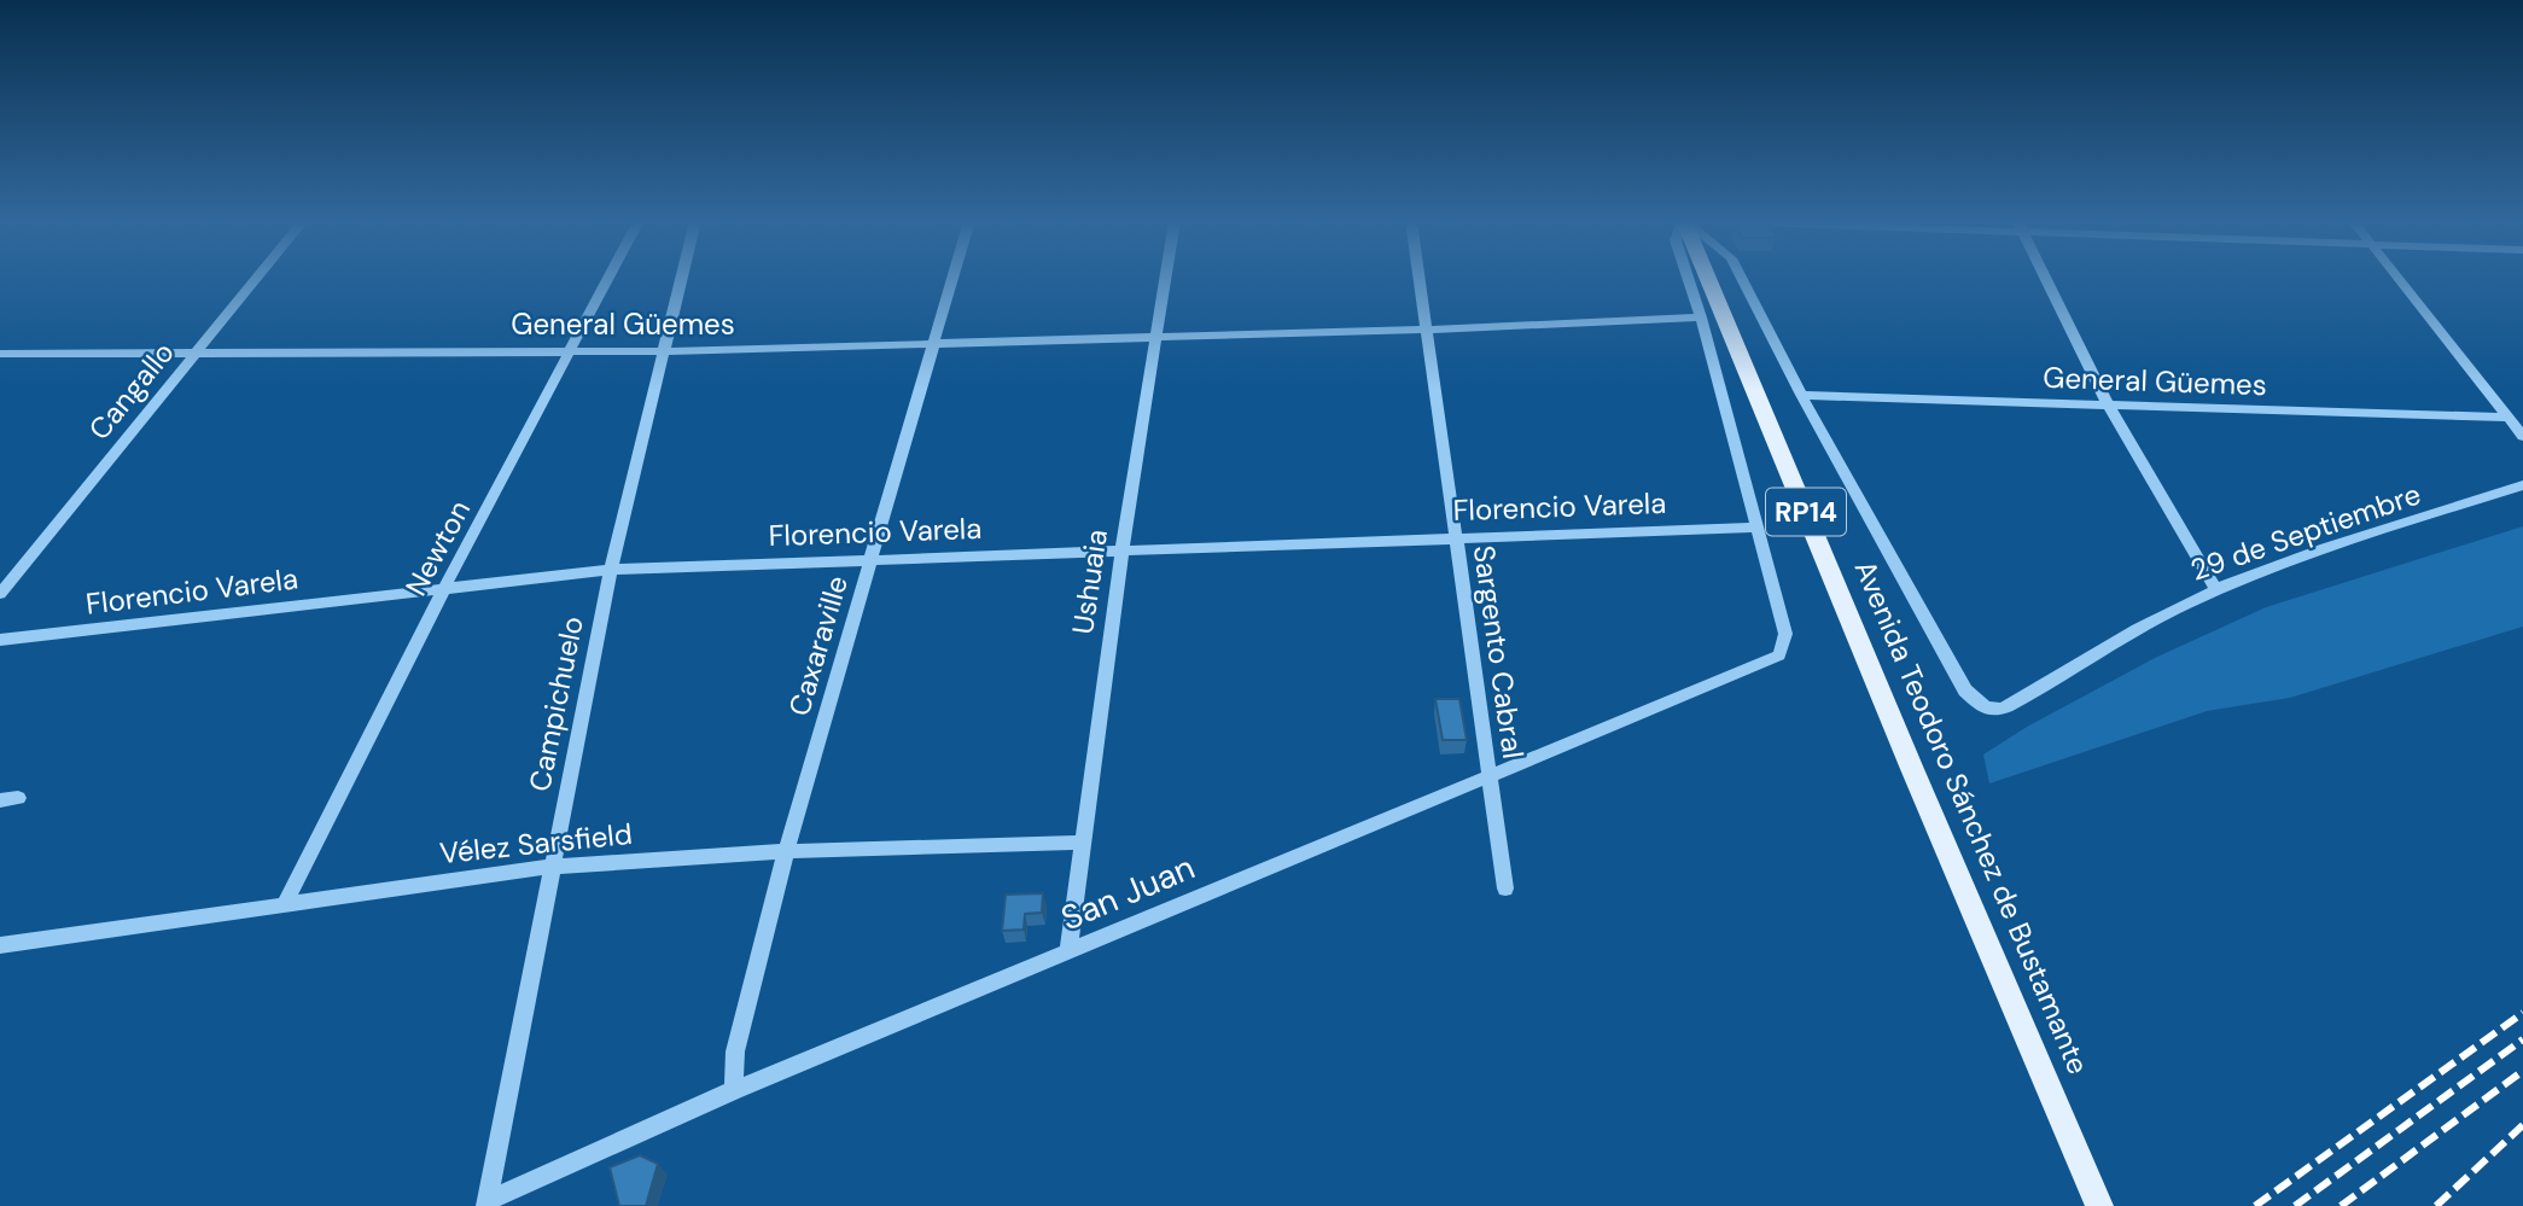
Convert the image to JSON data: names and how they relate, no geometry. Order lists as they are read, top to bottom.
{
  "streets": {
    "main road": ["RP14", "Avenida Teodoro Sánchez de Bustamante"],
    "street": [
      "General Güemes",
      "Cangallo",
      "Florencio Varela",
      "29 de Septiembre",
      "Newton",
      "Ushuaia",
      "Caxaraville",
      "Sargento Cabral",
      "Campichuelo",
      "Vélez Sarsfield",
      "San Juan"
    ]
  },
  "crossings": [
    ["General Güemes", "Cangallo"],
    ["General Güemes", "29 de Septiembre"],
    ["General Güemes", "Newton"],
    ["General Güemes", "Ushuaia"],
    ["General Güemes", "Caxaraville"],
    ["General Güemes", "Sargento Cabral"],
    ["General Güemes", "Campichuelo"],
    ["Florencio Varela", "Newton"],
    ["Florencio Varela", "Ushuaia"],
    ["Florencio Varela", "Caxaraville"],
    ["Florencio Varela", "Sargento Cabral"],
    ["Florencio Varela", "Campichuelo"],
    ["Florencio Varela", "San Juan"],
    ["Newton", "Vélez Sarsfield"],
    ["Ushuaia", "Vélez Sarsfield"],
    ["Ushuaia", "San Juan"],
    ["Caxaraville", "Vélez Sarsfield"],
    ["Caxaraville", "San Juan"],
    ["Sargento Cabral", "San Juan"],
    ["Campichuelo", "Vélez Sarsfield"],
    ["Campichuelo", "San Juan"]
  ]
}
